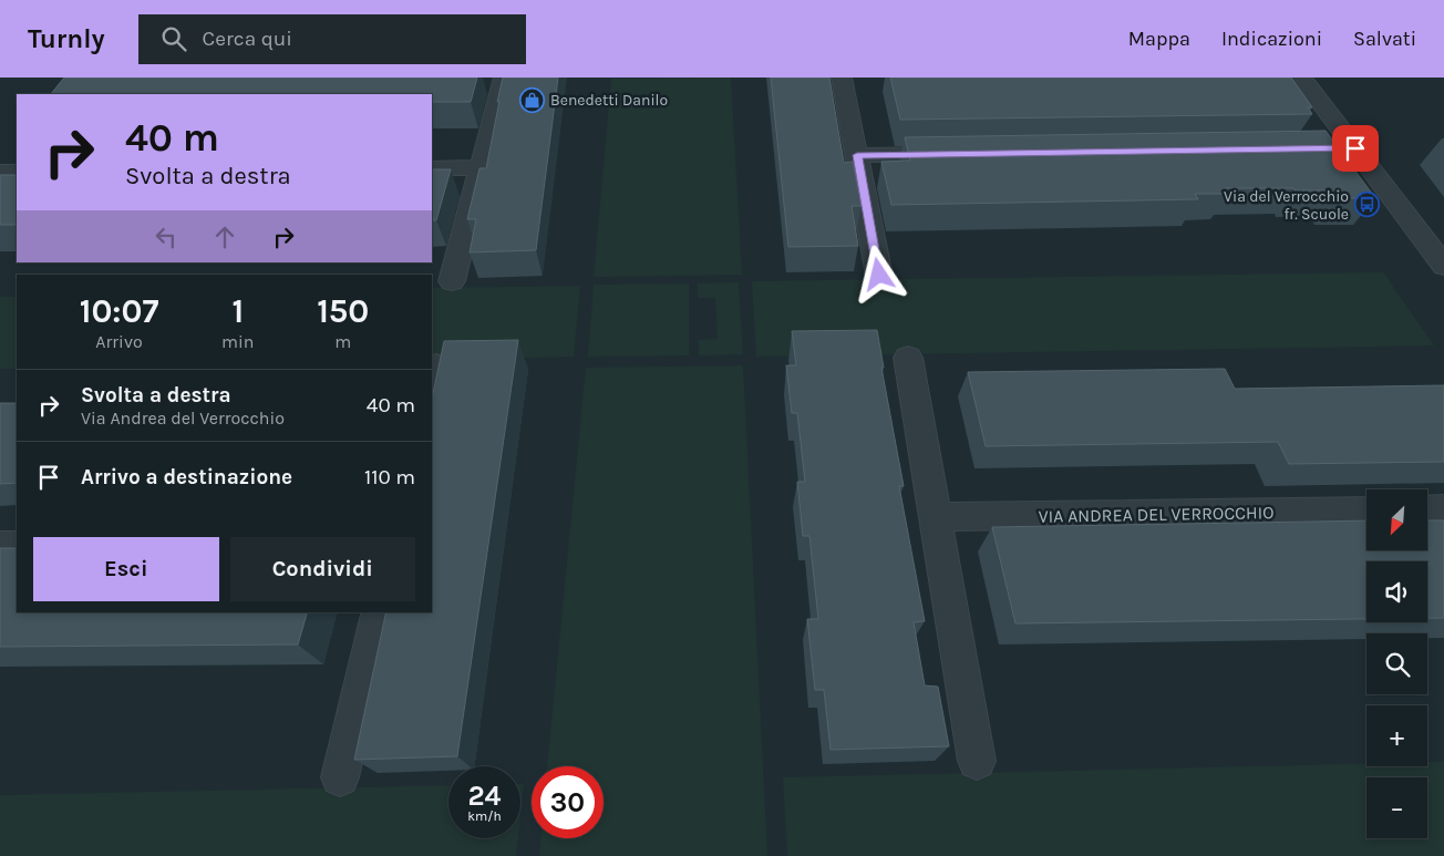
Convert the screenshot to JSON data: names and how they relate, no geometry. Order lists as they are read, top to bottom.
{
  "streets": {
    "street": ["VIA ANDREA DEL VERROCCHIO"]
  },
  "places": {
    "shop": ["Benedetti Danilo"],
    "bus stop": ["Via del Verrocchio fr. Scuole"]
  },
  "north": "bottom left",
  "page": {
    "header": "Turnly",
    "search": "Cerca qui",
    "nav": ["Mappa", "Indicazioni", "Salvati"],
    "turn": ["40 m", "Svolta a destra"],
    "eta": [
      "10:07",
      "Arrivo",
      "1",
      "min",
      "150",
      "m"
    ],
    "list": [
      {
        "name": "Svolta a destra",
        "note": "Via Andrea del Verrocchio",
        "value": "40 m"
      },
      {
        "name": "Arrivo a destinazione",
        "value": "110 m"
      }
    ],
    "map_buttons": ["+", "−"],
    "buttons": ["Esci", "Condividi"],
    "speed": "24 km/h",
    "limit": "30"
  }
}
